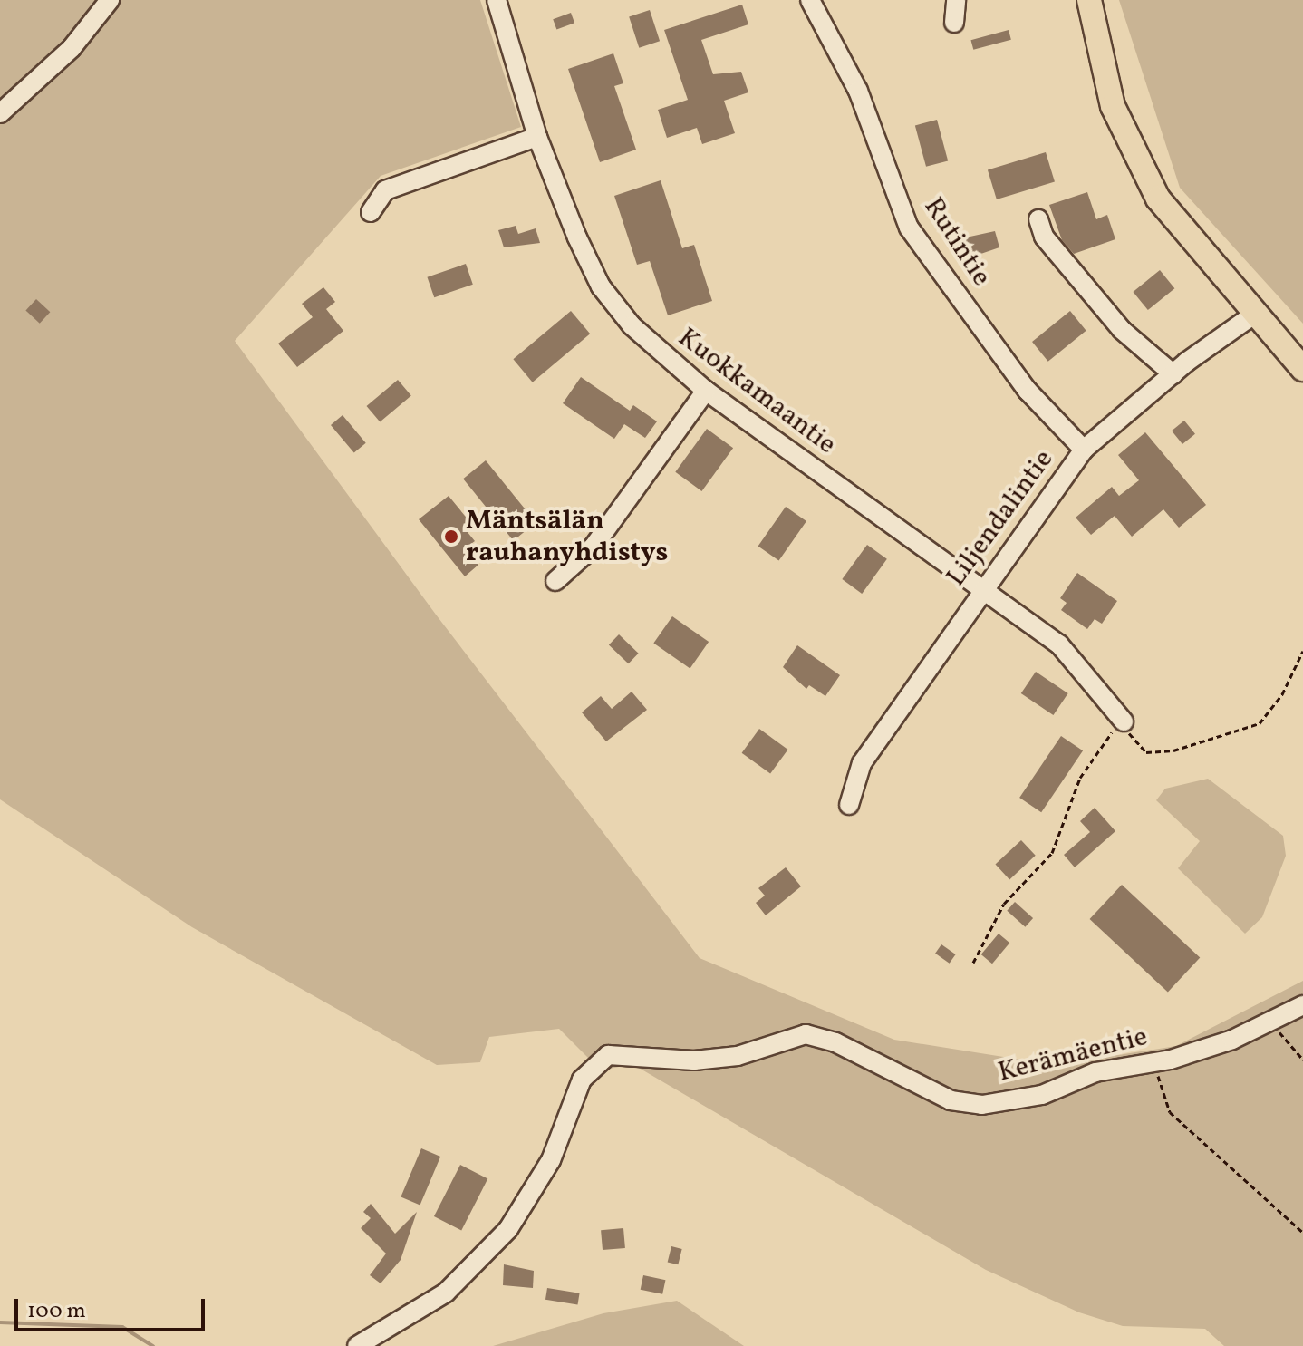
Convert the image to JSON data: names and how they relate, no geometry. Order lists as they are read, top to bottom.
{
  "streets": {
    "street": [
      "Rutintie",
      "Kuokkamaantie",
      "Liljendalintie",
      "Kerämäentie"
    ]
  },
  "crossings": [
    ["Rutintie", "Liljendalintie"],
    ["Kuokkamaantie", "Liljendalintie"]
  ],
  "places": ["Mäntsälän rauhanyhdistys"],
  "scale_bar": "100 m"
}
